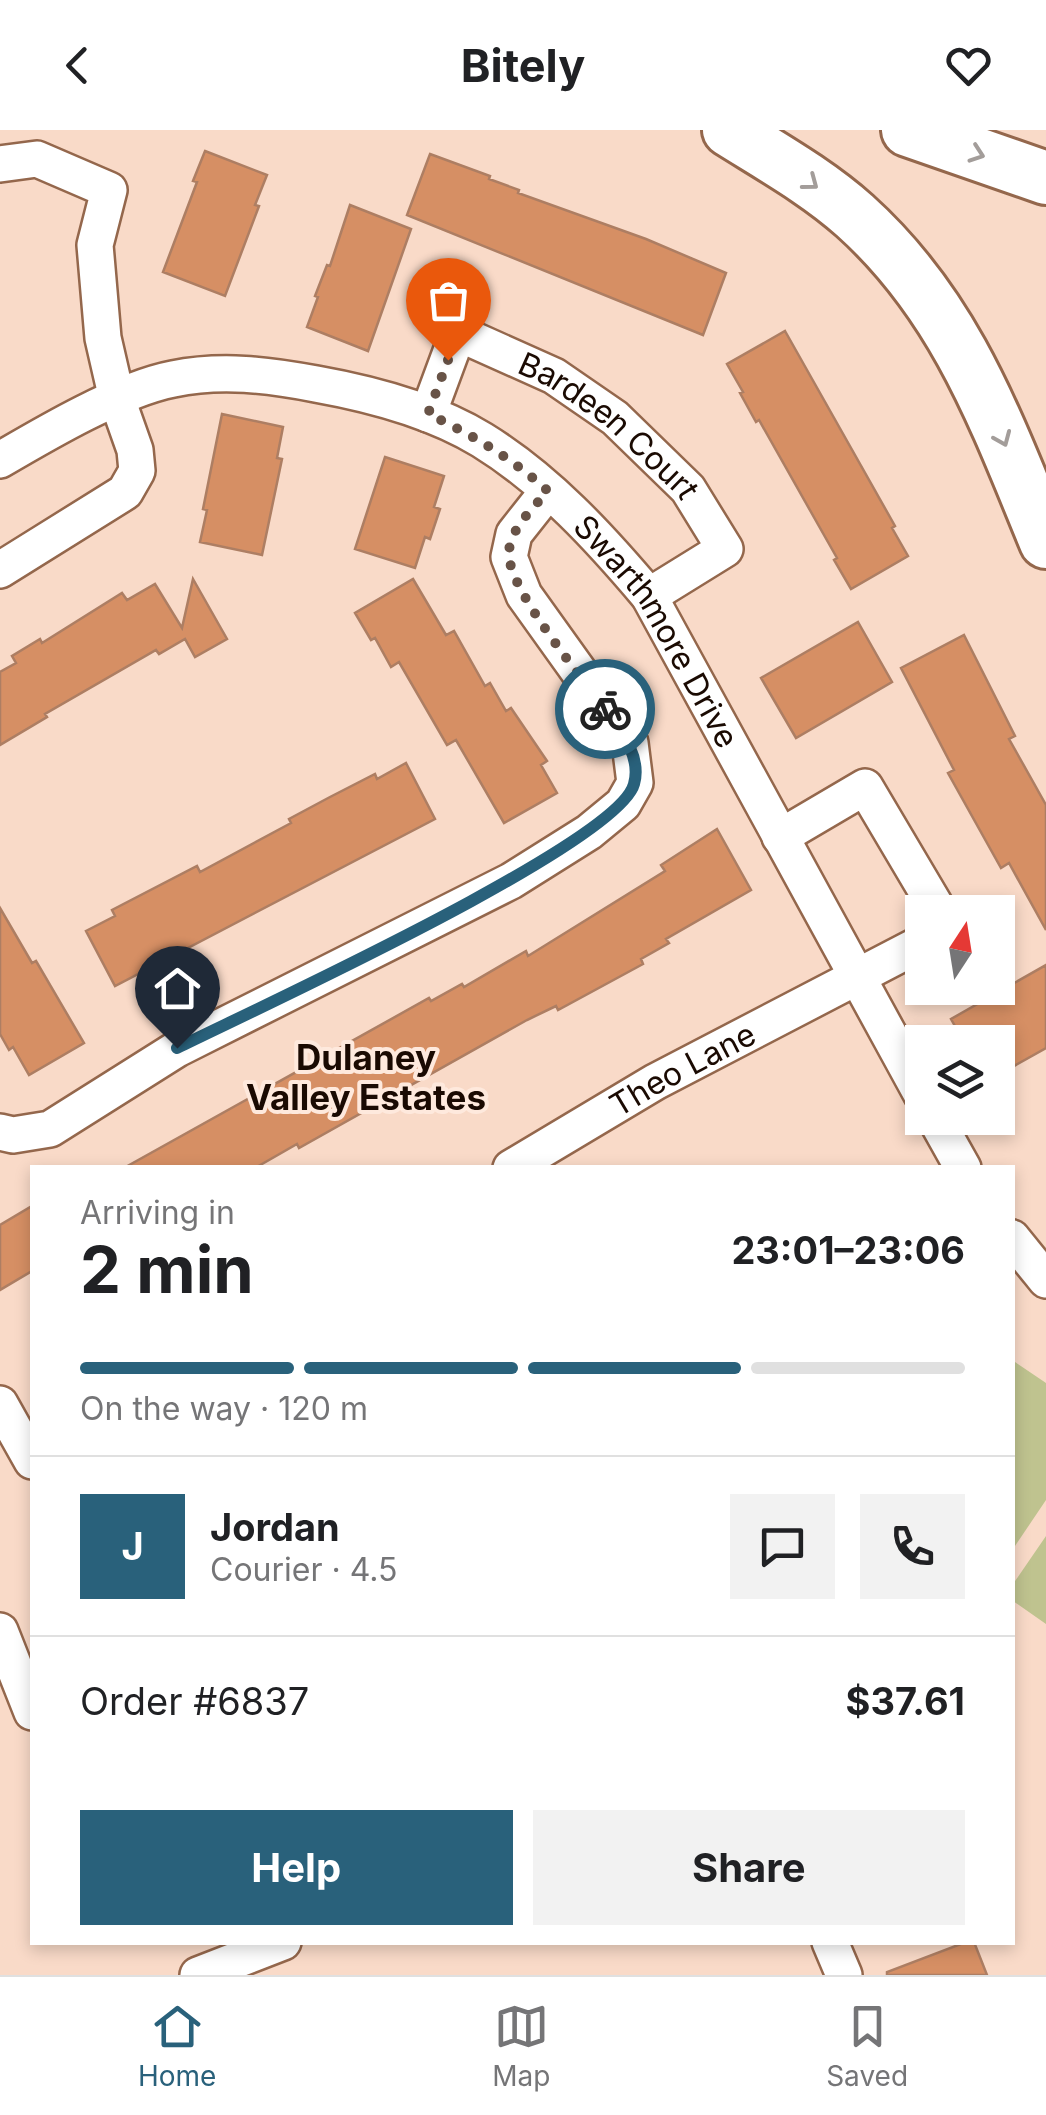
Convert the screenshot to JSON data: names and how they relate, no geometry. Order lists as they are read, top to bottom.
{
  "streets": {
    "street": ["Bardeen Court", "Swarthmore Drive", "Theo Lane"]
  },
  "crossings": [
    ["Bardeen Court", "Swarthmore Drive"],
    ["Swarthmore Drive", "Theo Lane"]
  ],
  "districts": ["Dulaney Valley Estates"],
  "north": "top",
  "page": {
    "header": "Bitely",
    "heading": ["2 min", "Arriving in", "23:01–23:06"],
    "panel": [
      "Jordan",
      "Courier · 4.5",
      "Order #6837",
      "$37.61"
    ],
    "bar": "On the way · 120 m",
    "round": "J",
    "buttons": ["Help", "Share"],
    "tabs": ["Home", "Map", "Saved"]
  }
}
